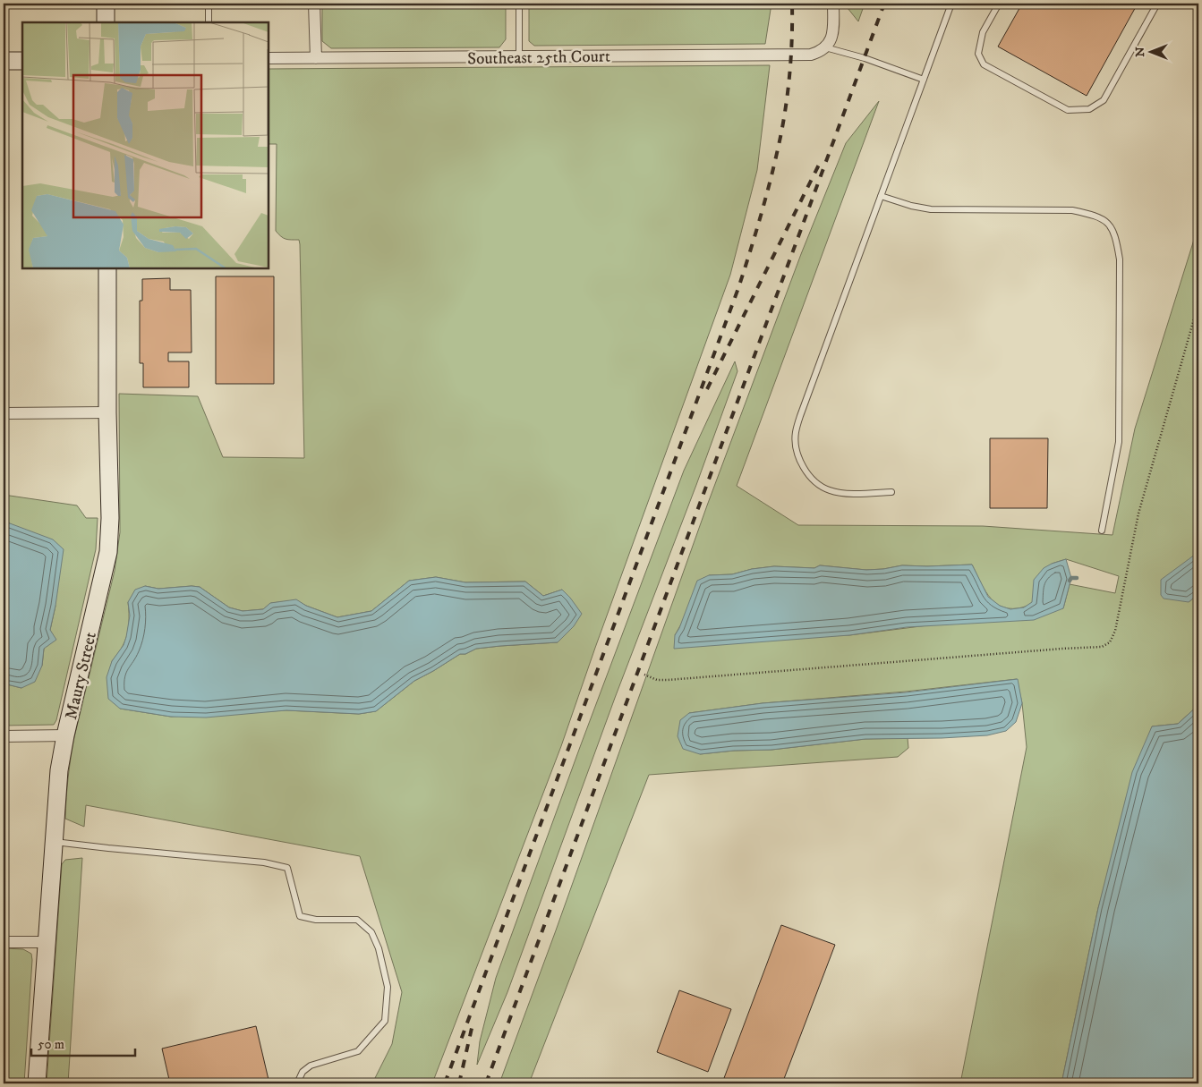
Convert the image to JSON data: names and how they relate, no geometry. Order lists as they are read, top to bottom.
{
  "streets": {
    "main road": ["Maury Street"],
    "street": ["Southeast 25th Court"]
  },
  "scale_bar": "50 m",
  "north": "left"
}
